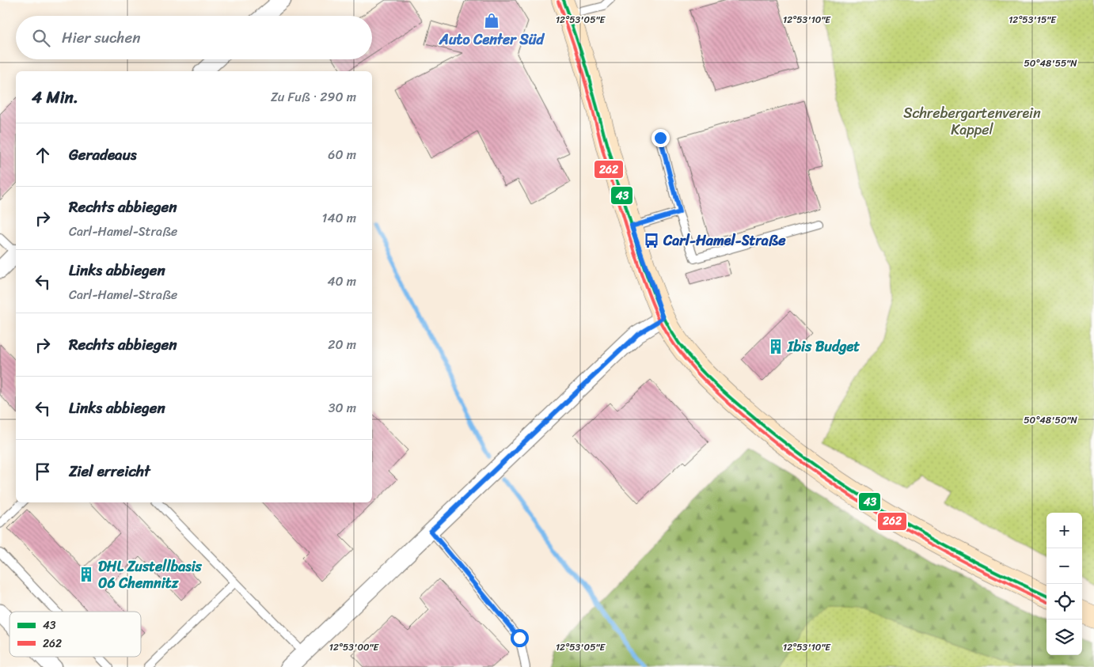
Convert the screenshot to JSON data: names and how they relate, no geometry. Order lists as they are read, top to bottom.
{
  "parks": ["Schrebergartenverein Kappel"],
  "places": {
    "shop": ["Auto Center Süd"],
    "bus stop": ["Carl-Hamel-Straße"],
    "building": ["Ibis Budget", "DHL Zustellbasis 06 Chemnitz"]
  },
  "lines": ["transit line 43", "transit line 262"],
  "legend": ["43", "262"],
  "page": {
    "search": "Hier suchen",
    "heading": ["4 Min.", "Zu Fuß · 290 m"],
    "list": [
      ["Geradeaus", "60 m"],
      ["Rechts abbiegen", "Carl-Hamel-Straße", "140 m"],
      ["Links abbiegen", "Carl-Hamel-Straße", "40 m"],
      ["Rechts abbiegen", "20 m"],
      ["Links abbiegen", "30 m"],
      "Ziel erreicht"
    ],
    "map_buttons": ["+", "−"]
  },
  "coordinates": [
    "12°53'05\"E",
    "12°53'10\"E",
    "12°53'15\"E",
    "50°48'55\"N",
    "50°48'50\"N",
    "12°53'00\"E"
  ]
}
